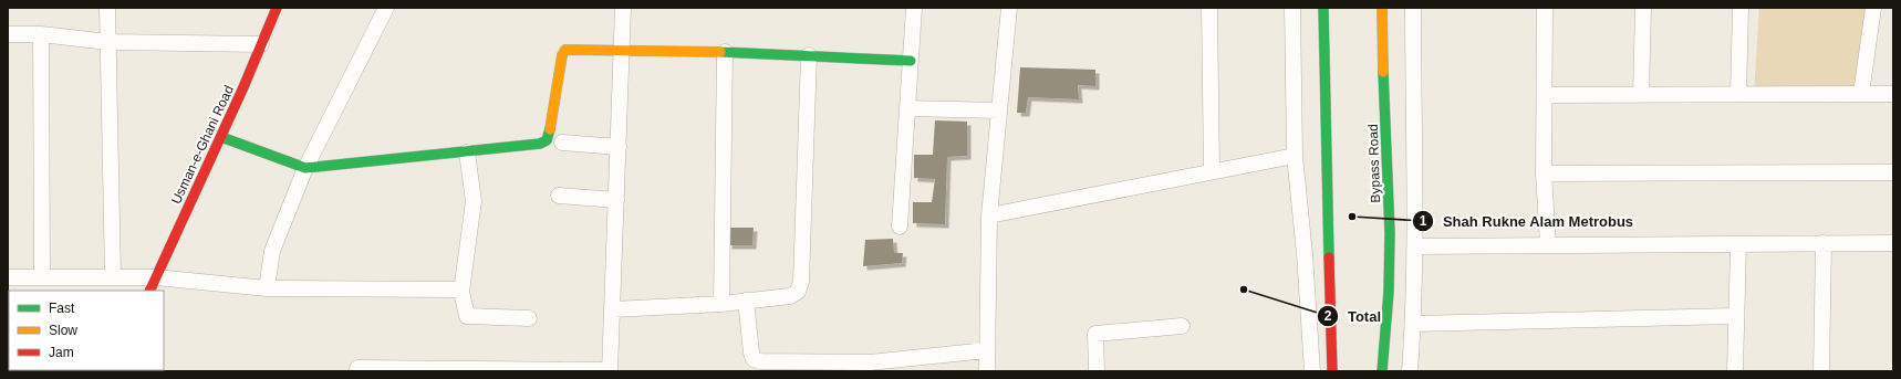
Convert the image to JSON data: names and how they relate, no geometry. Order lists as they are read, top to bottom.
{
  "streets": {
    "main road": ["Usman-e-Ghani Road", "Bypass Road"]
  },
  "places": ["Shah Rukne Alam Metrobus", "Total"],
  "legend": ["Fast", "Slow", "Jam"]
}
